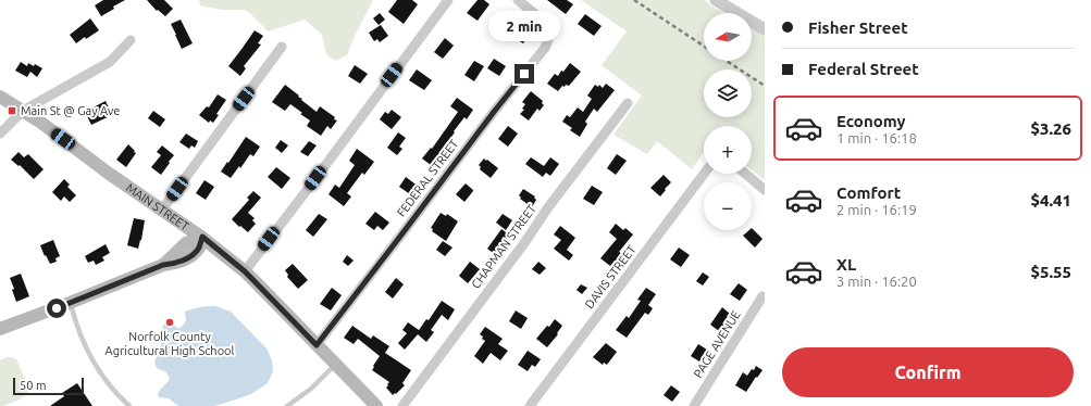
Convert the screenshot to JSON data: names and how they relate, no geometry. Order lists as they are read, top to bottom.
{
  "streets": {
    "main road": ["MAIN STREET"],
    "street": [
      "FEDERAL STREET",
      "CHAPMAN STREET",
      "DAVIS STREET",
      "PAGE AVENUE"
    ]
  },
  "crossings": [
    ["FEDERAL STREET", "MAIN STREET"]
  ],
  "places": {
    "transit": ["Main St @ Gay Ave"],
    "other": ["Norfolk County Agricultural High School"]
  },
  "scale_bar": "50 m",
  "north": "left",
  "page": {
    "banner": ["Fisher Street", "Federal Street"],
    "bubble": "2 min",
    "map_buttons": ["+", "−"],
    "list": [
      {
        "name": "Economy",
        "note": "1 min · 16:18",
        "value": "$3.26"
      },
      {
        "name": "Comfort",
        "note": "2 min · 16:19",
        "value": "$4.41"
      },
      {
        "name": "XL",
        "note": "3 min · 16:20",
        "value": "$5.55"
      }
    ],
    "buttons": "Confirm",
    "scale": "50 m"
  }
}
